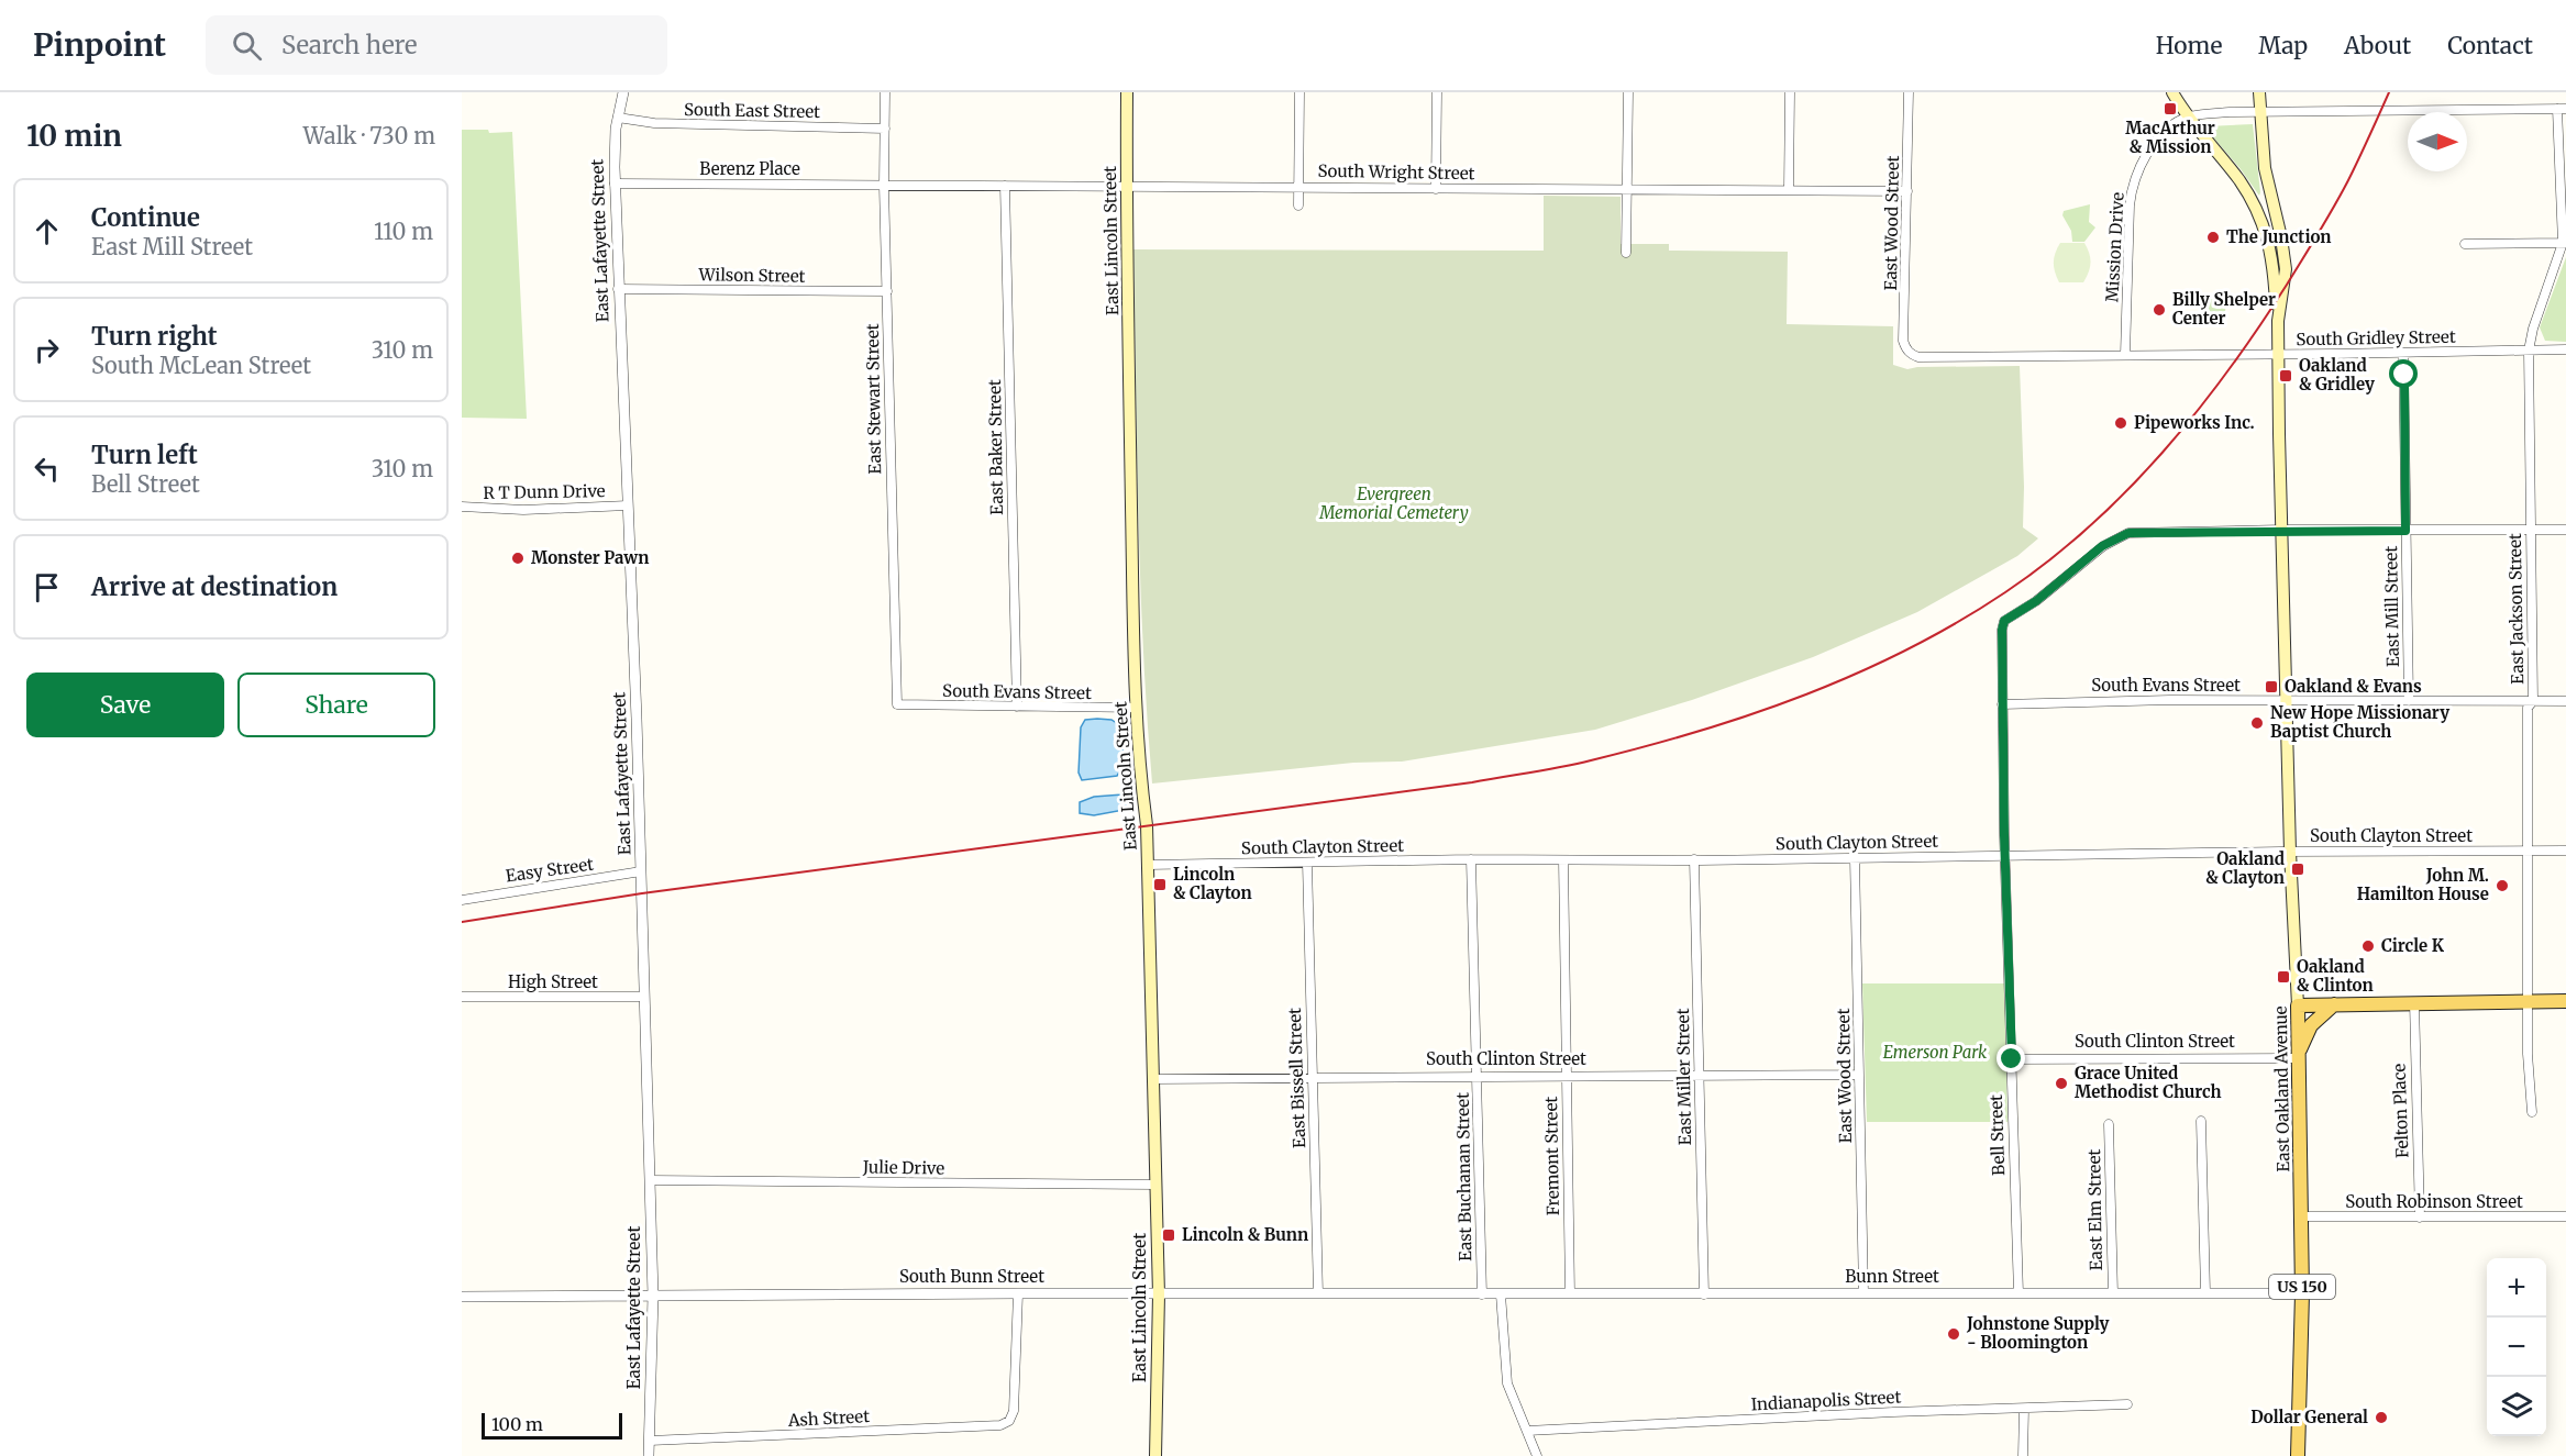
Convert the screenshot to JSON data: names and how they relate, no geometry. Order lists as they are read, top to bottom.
{
  "streets": {
    "main road": ["East Lincoln Street", "East Oakland Avenue", "US 150"],
    "street": [
      "South East Street",
      "Berenz Place",
      "South Wright Street",
      "East Wood Street",
      "East Lafayette Street",
      "Mission Drive",
      "Wilson Street",
      "South Gridley Street",
      "East Stewart Street",
      "East Baker Street",
      "R T Dunn Drive",
      "East Mill Street",
      "East Jackson Street",
      "South Evans Street",
      "South Clayton Street",
      "Easy Street",
      "High Street",
      "South Clinton Street",
      "East Miller Street",
      "East Bissell Street",
      "Felton Place",
      "Bell Street",
      "Fremont Street",
      "Julie Drive",
      "East Buchanan Street",
      "South Robinson Street",
      "East Elm Street",
      "South Bunn Street",
      "Bunn Street",
      "Indianapolis Street",
      "Ash Street"
    ]
  },
  "crossings": [
    ["South East Street", "East Lafayette Street"],
    ["South East Street", "East Stewart Street"],
    ["Berenz Place", "South Wright Street"],
    ["Berenz Place", "East Lafayette Street"],
    ["Berenz Place", "East Stewart Street"],
    ["South Wright Street", "East Wood Street"],
    ["South Wright Street", "East Lincoln Street"],
    ["South Wright Street", "East Stewart Street"],
    ["South Wright Street", "East Baker Street"],
    ["East Wood Street", "South Gridley Street"],
    ["East Wood Street", "South Clayton Street"],
    ["East Wood Street", "South Clinton Street"],
    ["East Wood Street", "Bunn Street"],
    ["East Lafayette Street", "Wilson Street"],
    ["East Lafayette Street", "R T Dunn Drive"],
    ["East Lafayette Street", "Easy Street"],
    ["East Lafayette Street", "High Street"],
    ["East Lafayette Street", "Julie Drive"],
    ["East Lafayette Street", "South Bunn Street"],
    ["East Lafayette Street", "Ash Street"],
    ["East Lincoln Street", "South Evans Street"],
    ["East Lincoln Street", "South Clayton Street"],
    ["East Lincoln Street", "South Clinton Street"],
    ["East Lincoln Street", "Julie Drive"],
    ["East Lincoln Street", "South Bunn Street"],
    ["Mission Drive", "South Gridley Street"],
    ["Wilson Street", "East Stewart Street"],
    ["South Gridley Street", "East Mill Street"],
    ["South Gridley Street", "East Jackson Street"],
    ["South Gridley Street", "East Oakland Avenue"],
    ["East Stewart Street", "South Evans Street"],
    ["East Baker Street", "South Evans Street"],
    ["East Mill Street", "South Evans Street"],
    ["East Jackson Street", "South Evans Street"],
    ["East Jackson Street", "South Clayton Street"],
    ["South Evans Street", "East Oakland Avenue"],
    ["South Evans Street", "Bell Street"],
    ["South Clayton Street", "East Miller Street"],
    ["South Clayton Street", "East Bissell Street"],
    ["South Clayton Street", "East Oakland Avenue"],
    ["South Clayton Street", "Bell Street"],
    ["South Clayton Street", "Fremont Street"],
    ["South Clayton Street", "East Buchanan Street"],
    ["South Clinton Street", "East Miller Street"],
    ["South Clinton Street", "East Bissell Street"],
    ["South Clinton Street", "East Oakland Avenue"],
    ["South Clinton Street", "Bell Street"],
    ["South Clinton Street", "Fremont Street"],
    ["South Clinton Street", "East Buchanan Street"],
    ["East Miller Street", "Bunn Street"],
    ["East Bissell Street", "South Bunn Street"],
    ["East Oakland Avenue", "Bell Street"],
    ["East Oakland Avenue", "South Robinson Street"],
    ["East Oakland Avenue", "Bunn Street"],
    ["Felton Place", "South Robinson Street"],
    ["Bell Street", "Bunn Street"],
    ["Fremont Street", "Bunn Street"],
    ["East Buchanan Street", "South Bunn Street"],
    ["East Buchanan Street", "Bunn Street"],
    ["East Elm Street", "Bunn Street"],
    ["South Bunn Street", "Bunn Street"],
    ["South Bunn Street", "Ash Street"]
  ],
  "parks": ["Evergreen Memorial Cemetery", "Emerson Park"],
  "places": {
    "transit": [
      "MacArthur & Mission",
      "Oakland & Gridley",
      "Oakland & Evans",
      "Oakland & Clayton",
      "Lincoln & Clayton",
      "Oakland & Clinton",
      "Lincoln & Bunn"
    ],
    "other": [
      "The Junction",
      "Billy Shelper Center",
      "Pipeworks Inc.",
      "Monster Pawn",
      "New Hope Missionary Baptist Church",
      "John M. Hamilton House",
      "Circle K",
      "Grace United Methodist Church",
      "Johnstone Supply - Bloomington",
      "Dollar General"
    ]
  },
  "scale_bar": "100 m",
  "north": "right",
  "page": {
    "header": "Pinpoint",
    "search": "Search here",
    "nav": [
      "Home",
      "Map",
      "About",
      "Contact"
    ],
    "heading": ["10 min", "Walk · 730 m"],
    "list": [
      ["Continue", "East Mill Street", "110 m"],
      ["Turn right", "South McLean Street", "310 m"],
      ["Turn left", "Bell Street", "310 m"],
      "Arrive at destination"
    ],
    "buttons": ["Save", "Share"],
    "map_buttons": ["+", "−"],
    "scale": "100 m"
  }
}
